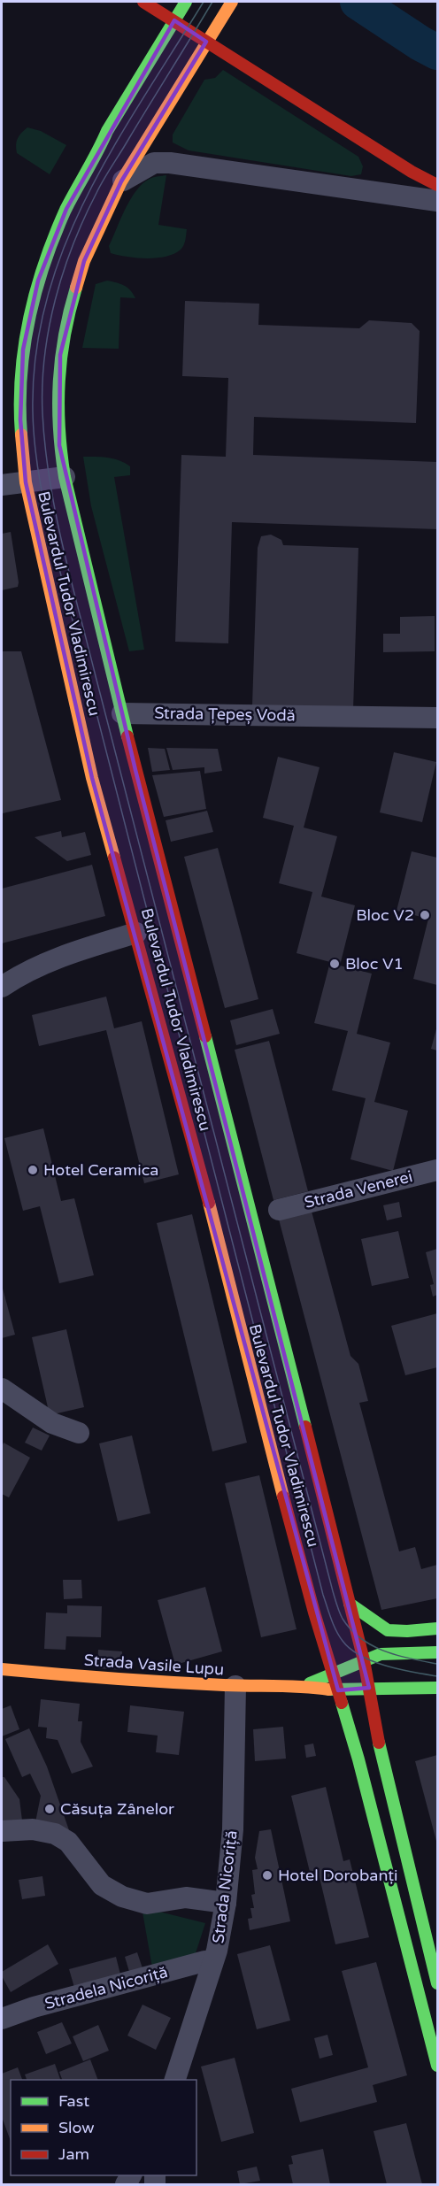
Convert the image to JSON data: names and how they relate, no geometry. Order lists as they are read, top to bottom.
{
  "streets": {
    "main road": ["Bulevardul Tudor Vladimirescu", "Strada Vasile Lupu"],
    "street": [
      "Strada Țepeș Vodă",
      "Strada Venerei",
      "Strada Nicoriță",
      "Stradela Nicoriță"
    ]
  },
  "crossings": [
    ["Bulevardul Tudor Vladimirescu", "Strada Țepeș Vodă"],
    ["Bulevardul Tudor Vladimirescu", "Strada Vasile Lupu"],
    ["Strada Vasile Lupu", "Strada Nicoriță"],
    ["Strada Nicoriță", "Stradela Nicoriță"]
  ],
  "places": [
    "Bloc V2",
    "Bloc V1",
    "Hotel Ceramica",
    "Căsuța Zânelor",
    "Hotel Dorobanți"
  ],
  "legend": ["Fast", "Slow", "Jam"]
}
